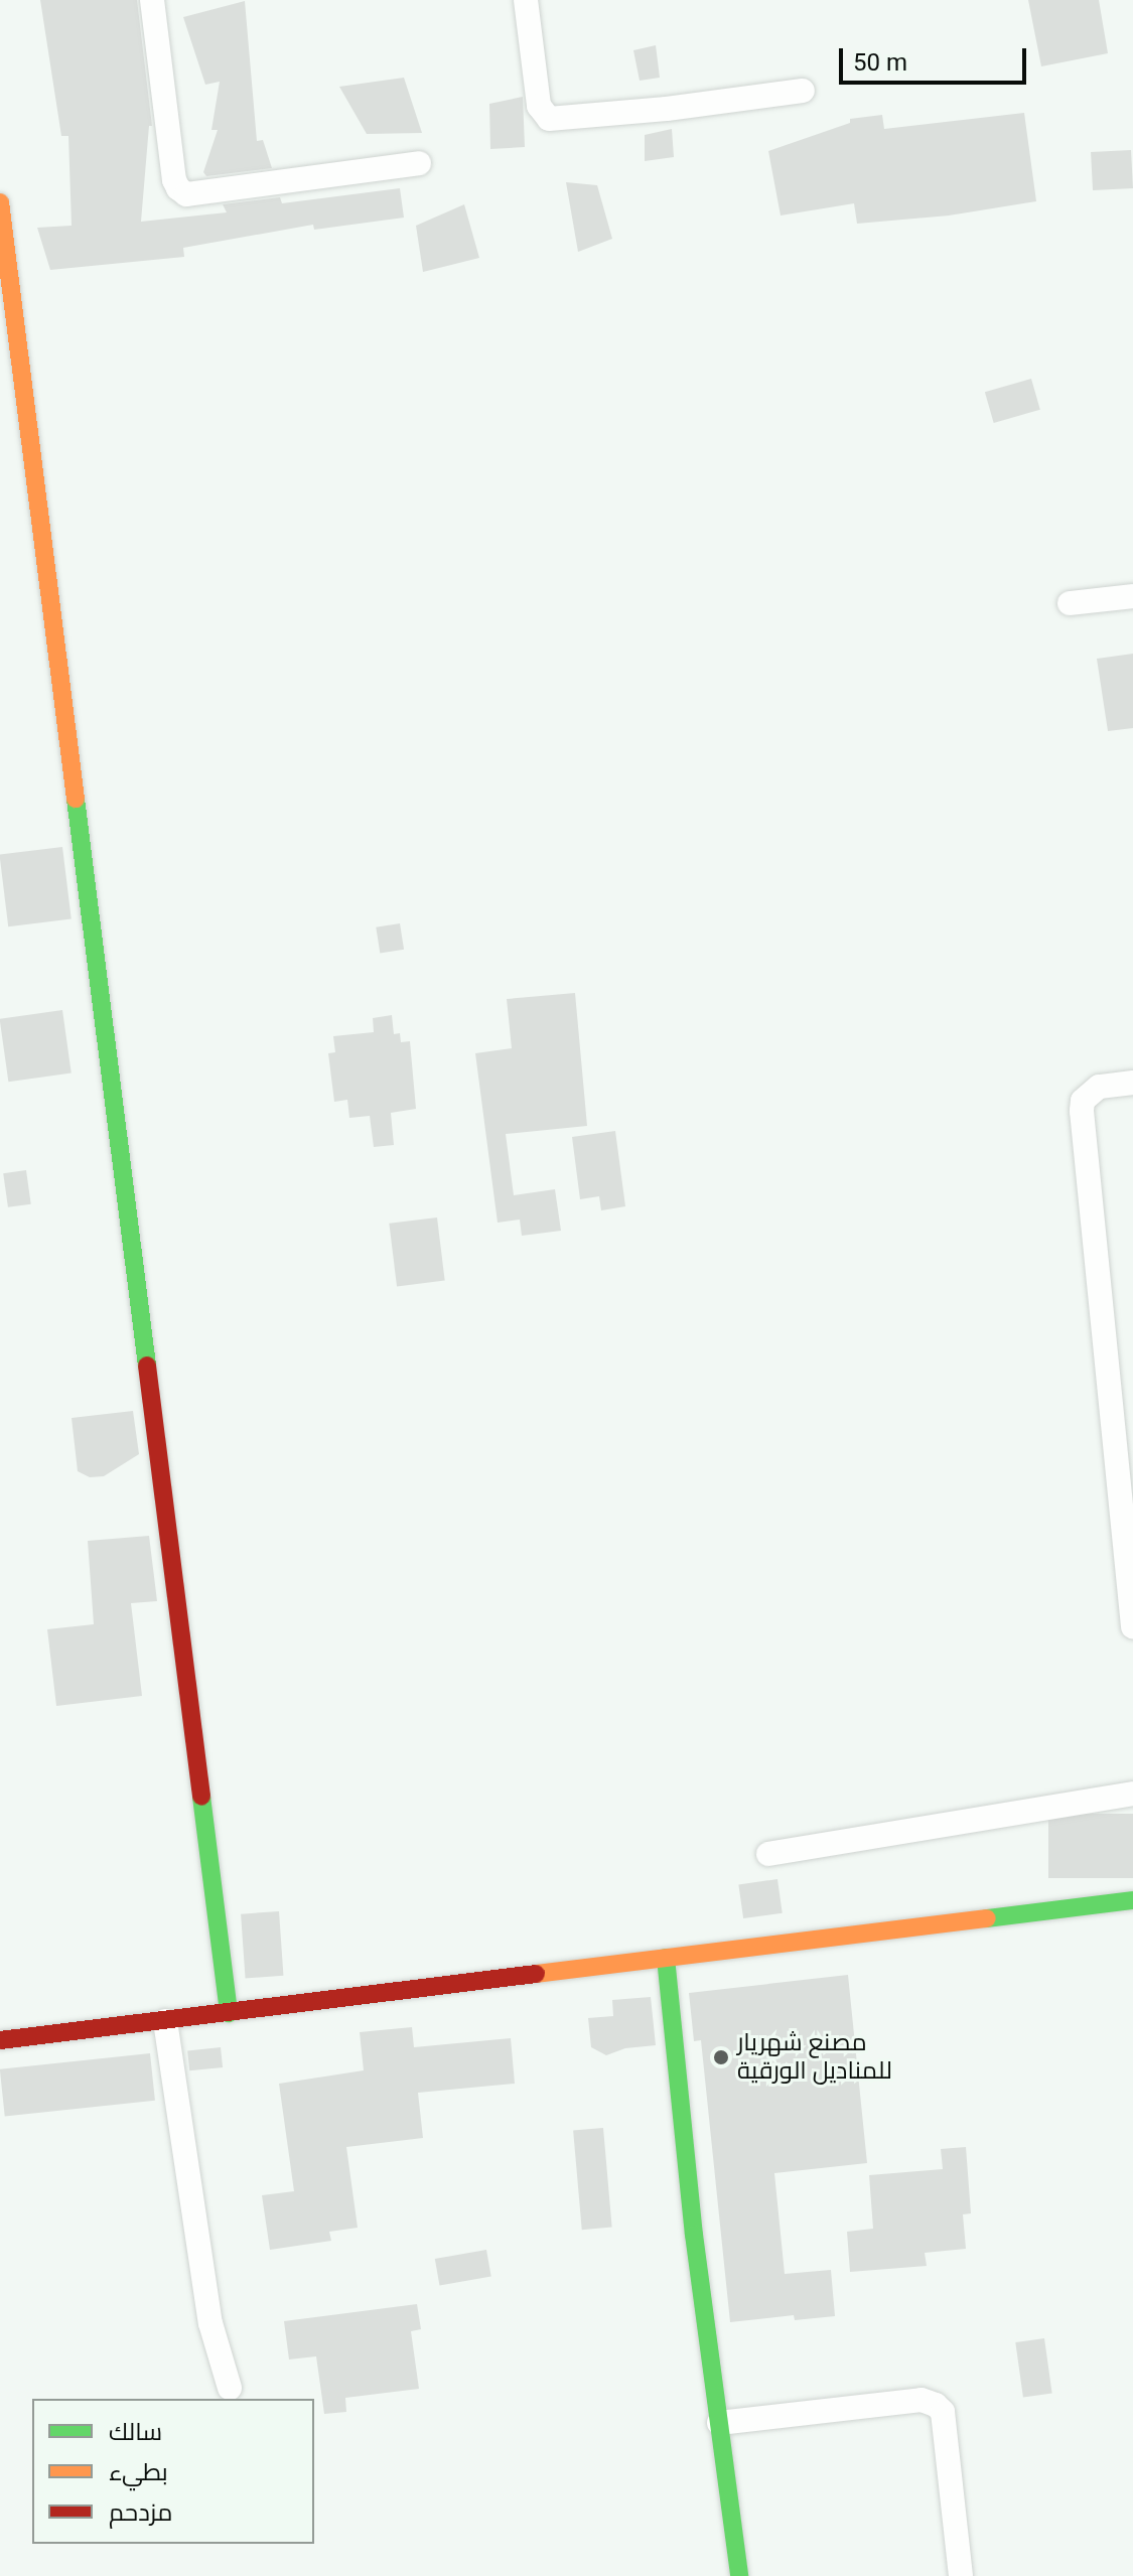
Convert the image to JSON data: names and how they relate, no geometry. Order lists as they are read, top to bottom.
{
  "places": ["مصنع شهريار للمناديل الورقية"],
  "legend": ["سالك", "بطيء", "مزدحم"],
  "scale_bar": "50 m"
}
